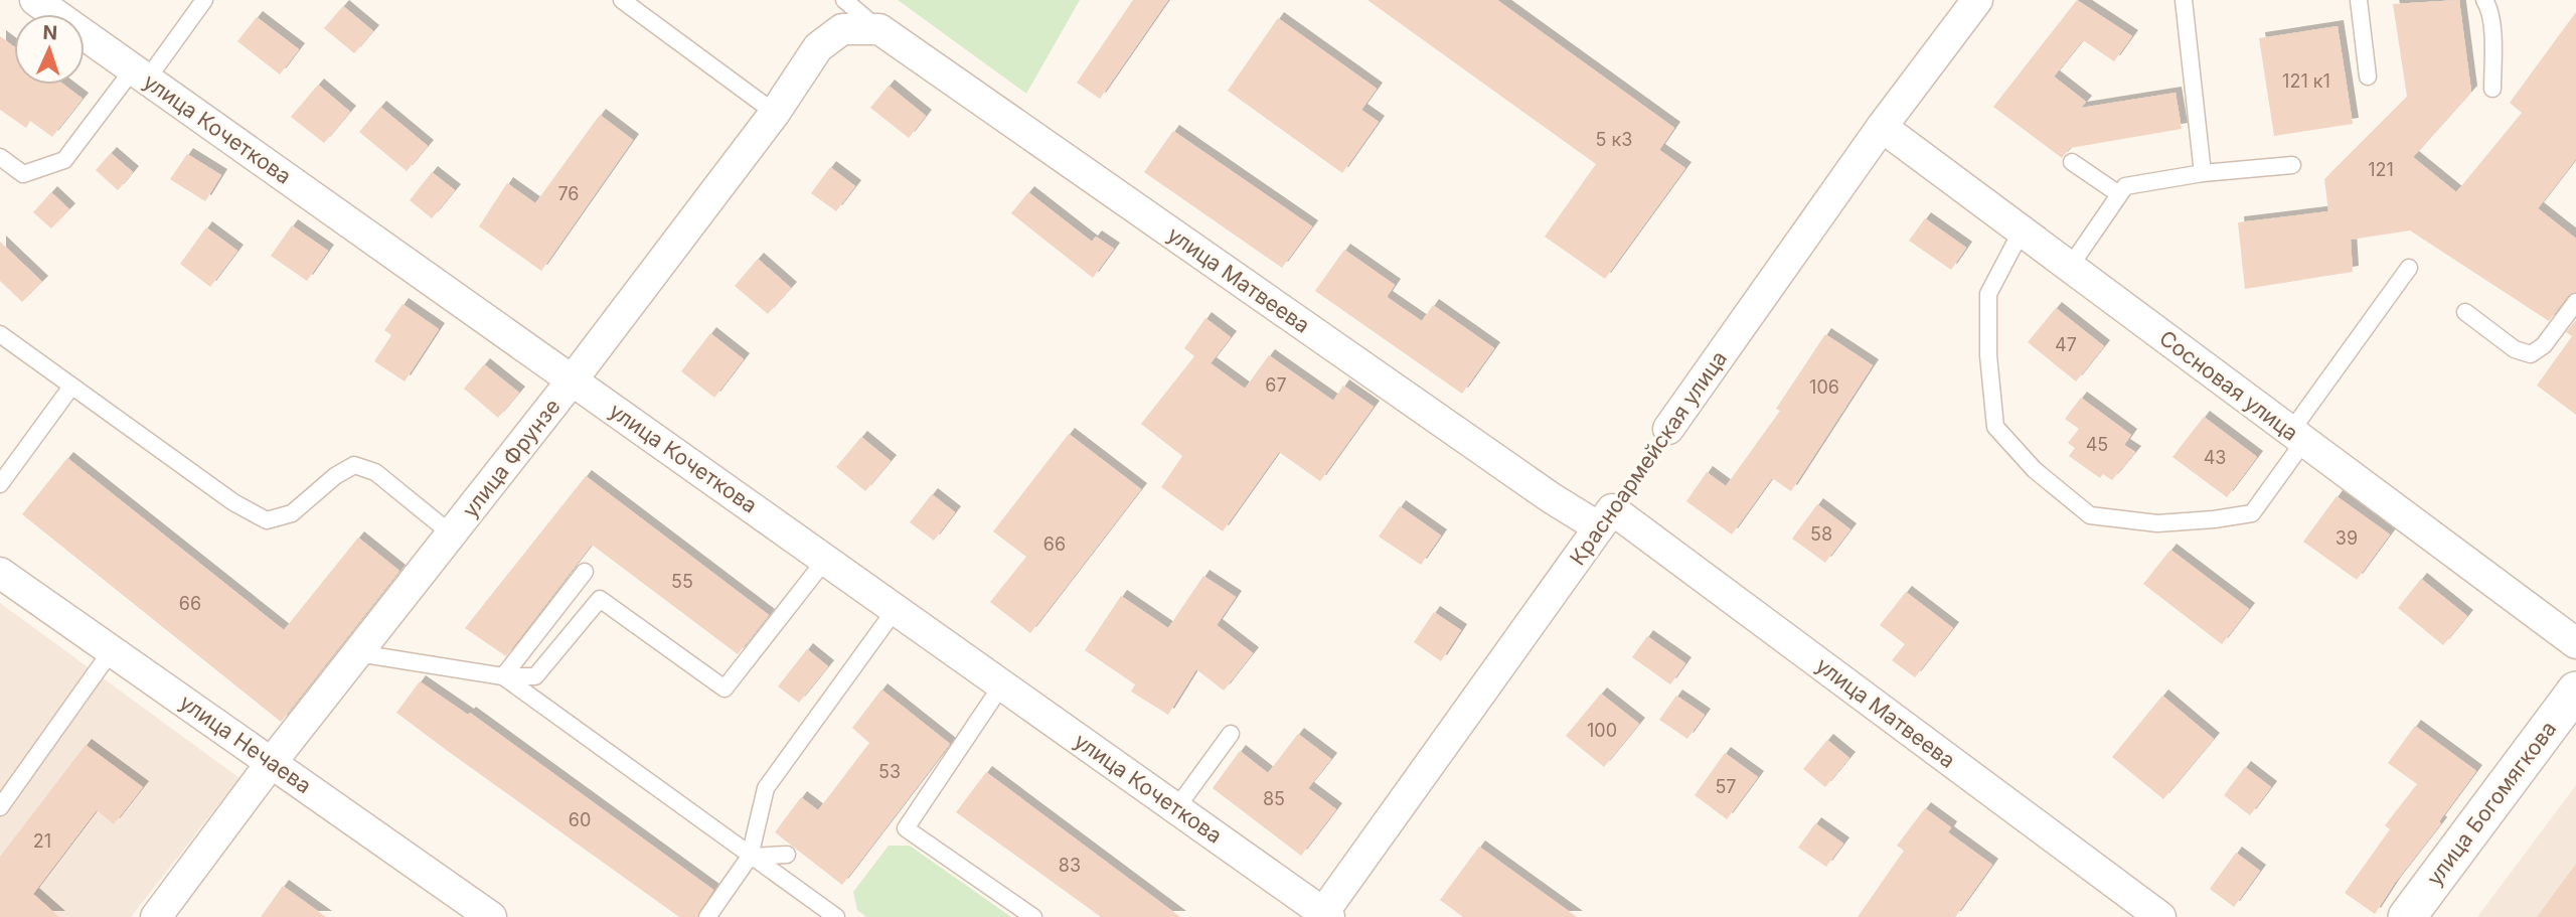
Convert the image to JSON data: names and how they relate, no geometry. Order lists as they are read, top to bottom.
{
  "streets": {
    "street": [
      "улица Кочеткова",
      "улица Матвеева",
      "Сосновая улица",
      "улица Фрунзе",
      "Красноармейская улица",
      "улица Нечаева",
      "улица Богомягкова"
    ]
  },
  "crossings": [
    ["улица Кочеткова", "улица Фрунзе"],
    ["улица Кочеткова", "Красноармейская улица"],
    ["улица Матвеева", "улица Фрунзе"],
    ["улица Матвеева", "Красноармейская улица"],
    ["Сосновая улица", "Красноармейская улица"],
    ["улица Фрунзе", "улица Нечаева"]
  ],
  "house_numbers": [
    "121 к1",
    "5 к3",
    "121",
    "76",
    "47",
    "67",
    "106",
    "45",
    "43",
    "58",
    "39",
    "66",
    "55",
    "66",
    "100",
    "53",
    "57",
    "85",
    "60",
    "21",
    "83"
  ],
  "north": "top"
}
